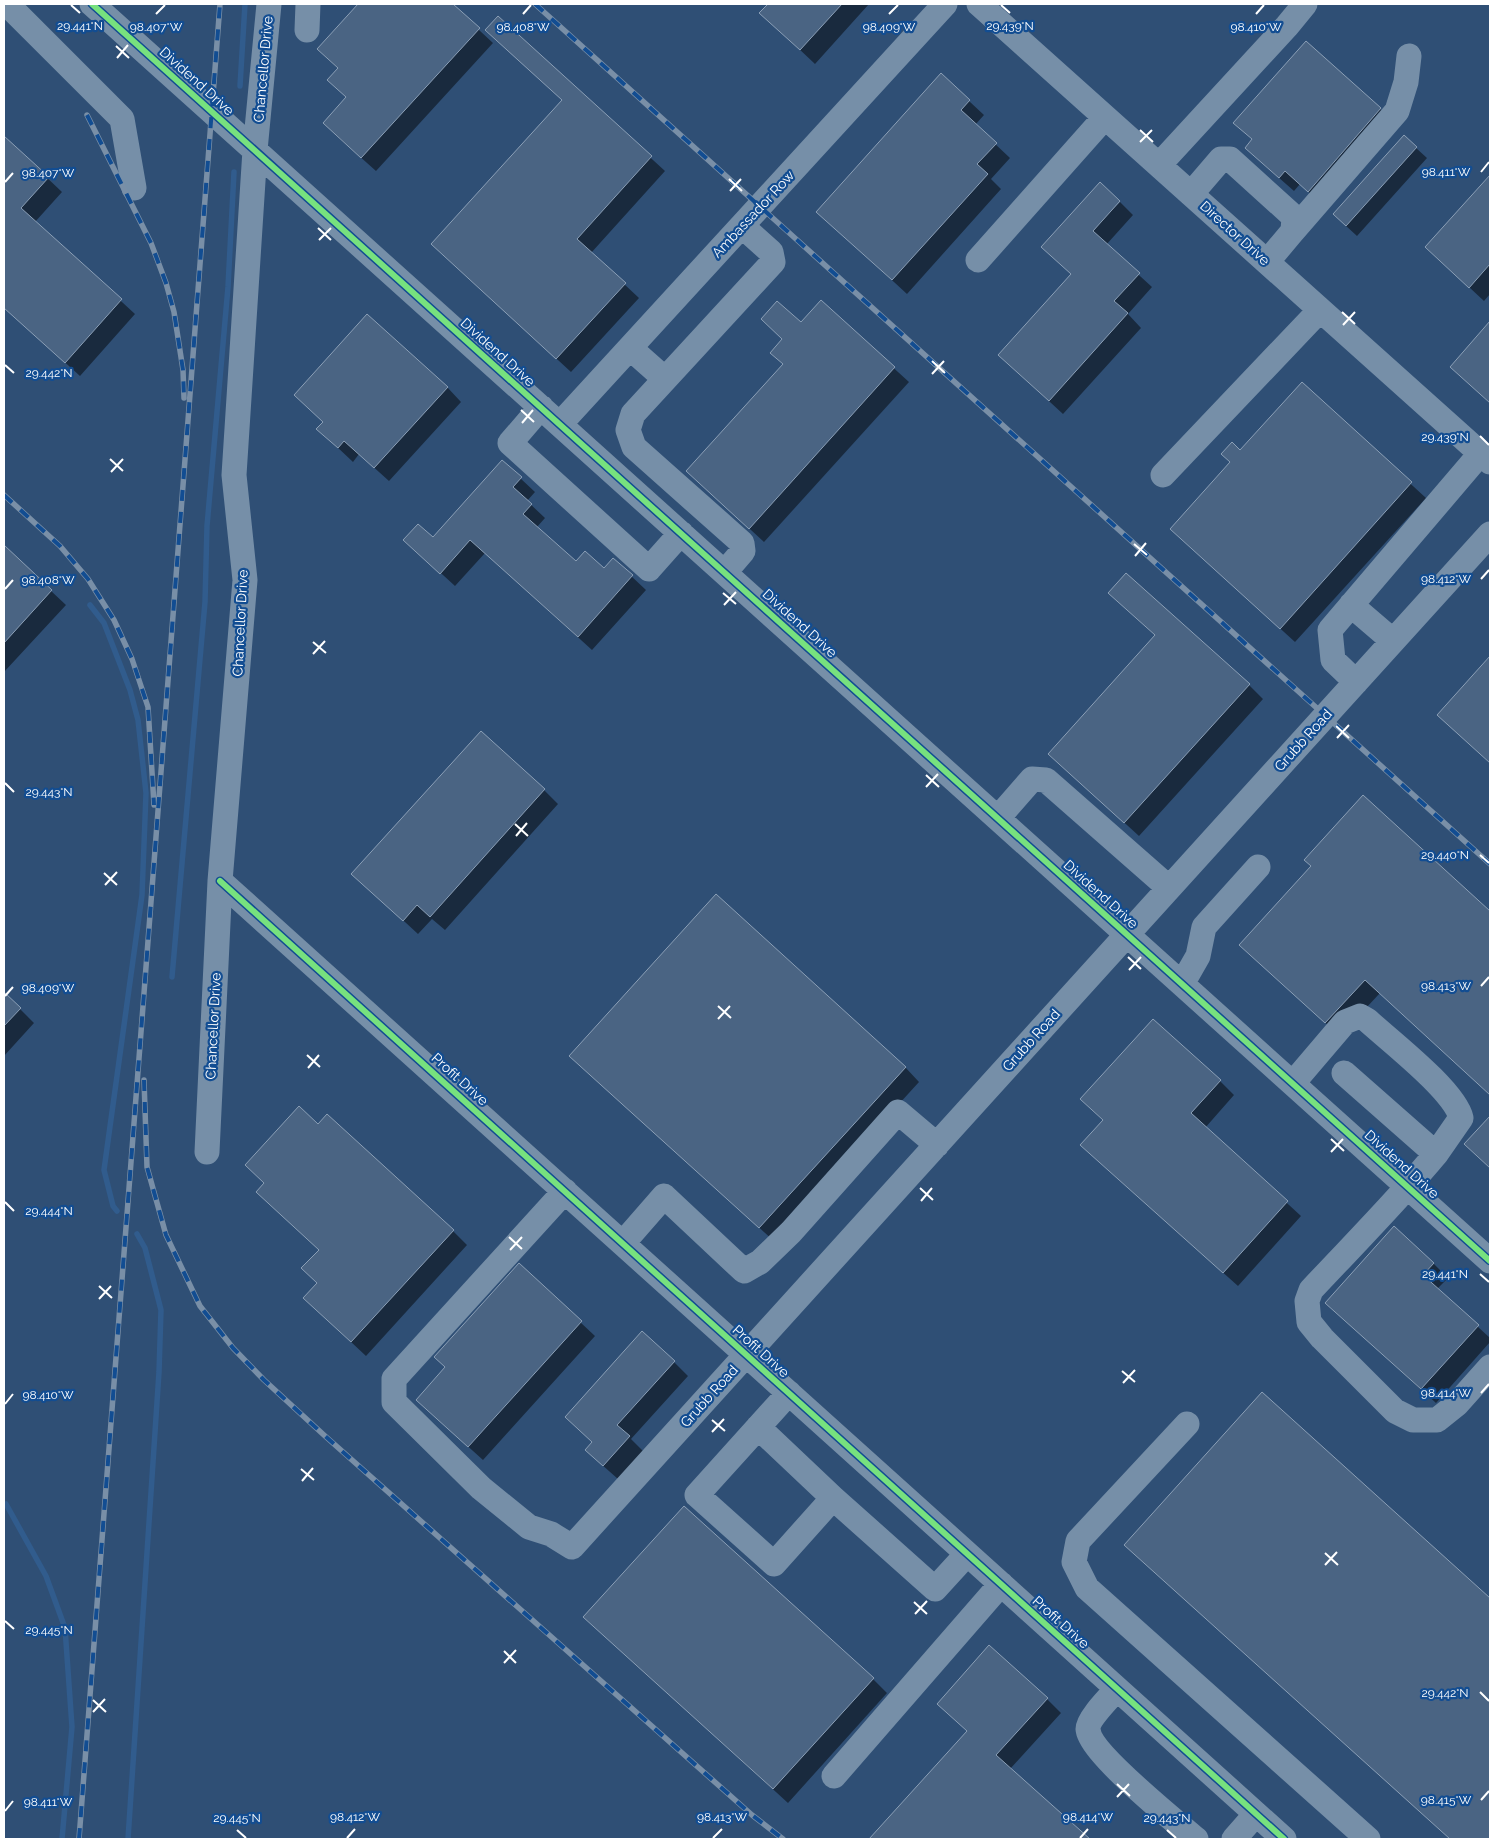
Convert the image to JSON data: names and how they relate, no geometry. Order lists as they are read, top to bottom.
{
  "streets": {
    "street": [
      "Chancellor Drive",
      "Dividend Drive",
      "Ambassador Row",
      "Director Drive",
      "Grubb Road",
      "Profit Drive"
    ]
  },
  "crossings": [
    ["Chancellor Drive", "Dividend Drive"],
    ["Chancellor Drive", "Profit Drive"],
    ["Dividend Drive", "Ambassador Row"],
    ["Dividend Drive", "Grubb Road"],
    ["Grubb Road", "Profit Drive"]
  ],
  "coordinates": [
    "29.441°N",
    "29.439°N",
    "98.407°W",
    "98.408°W",
    "98.409°W",
    "98.410°W",
    "98.411°W",
    "29.442°N",
    "98.412°W",
    "29.443°N",
    "29.440°N",
    "98.413°W",
    "29.444°N",
    "98.414°W",
    "29.445°N",
    "98.415°W"
  ]
}
